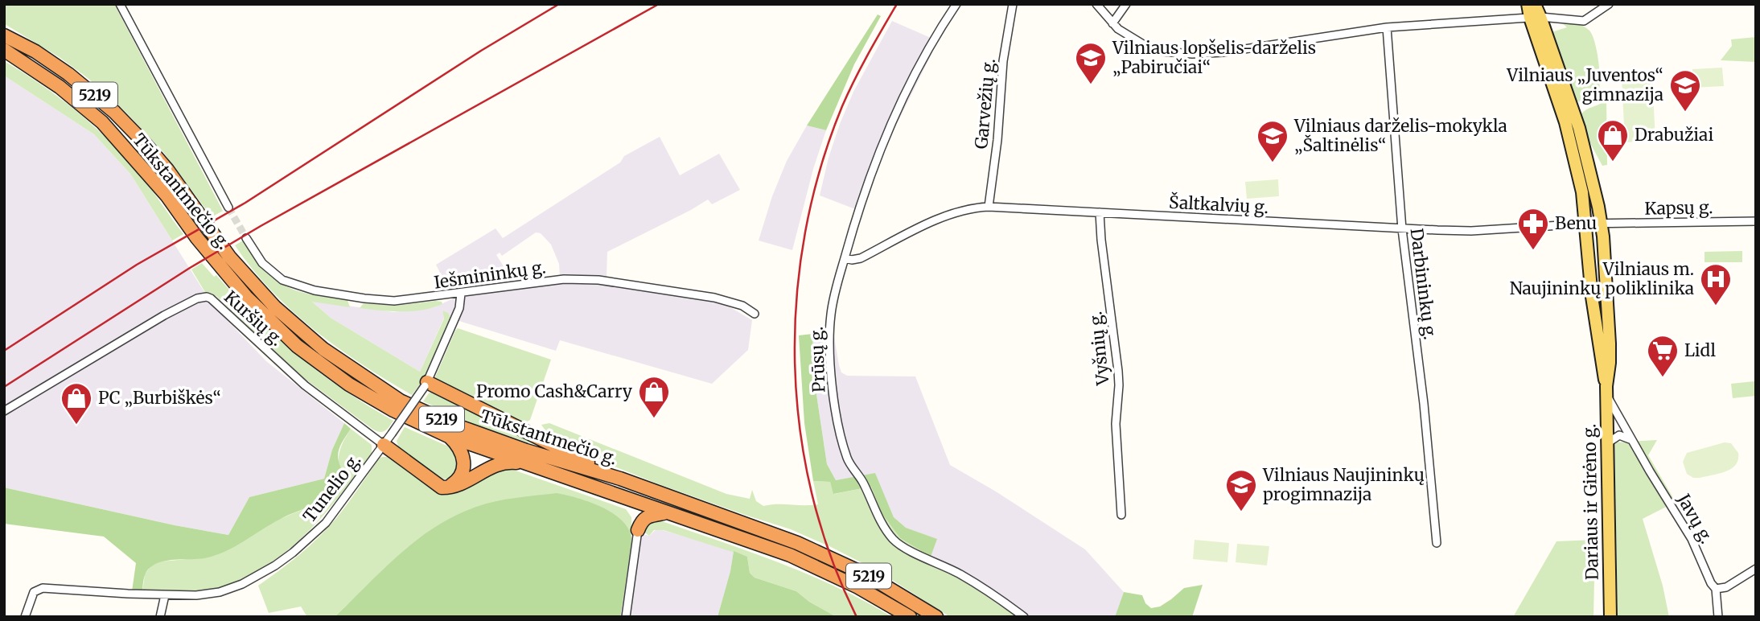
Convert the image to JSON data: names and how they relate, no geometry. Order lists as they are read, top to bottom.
{
  "streets": {
    "highway": ["5219", "Tūkstantmečio g."],
    "main road": ["Dariaus ir Girėno g."],
    "street": [
      "Garvežių g.",
      "Šaltkalvių g.",
      "Kapsų g.",
      "Iešmininkų g.",
      "Darbininkų g.",
      "Kuršių g.",
      "Vyšnių g.",
      "Prūsų g.",
      "Tunelio g.",
      "Javų g."
    ]
  },
  "crossings": [
    ["Garvežių g.", "Šaltkalvių g."],
    ["Šaltkalvių g.", "Kapsų g."],
    ["Šaltkalvių g.", "Darbininkų g."],
    ["Šaltkalvių g.", "Vyšnių g."],
    ["Šaltkalvių g.", "Prūsų g."],
    ["Šaltkalvių g.", "Dariaus ir Girėno g."],
    ["Kapsų g.", "Dariaus ir Girėno g."],
    ["Iešmininkų g.", "Tunelio g."],
    ["Kuršių g.", "Tunelio g."],
    ["Dariaus ir Girėno g.", "Javų g."]
  ],
  "places": {
    "school or university": [
      "Vilniaus lopšelis-darželis „Pabiručiai“",
      "Vilniaus „Juventos“ gimnazija",
      "Vilniaus darželis-mokykla „Šaltinėlis“",
      "Vilniaus Naujininkų progimnazija"
    ],
    "shop": ["Drabužiai", "Promo Cash&Carry", "PC „Burbiškės“"],
    "pharmacy": ["Benu"],
    "hospital": ["Vilniaus m. Naujininkų poliklinika"],
    "supermarket": ["Lidl"]
  }
}
